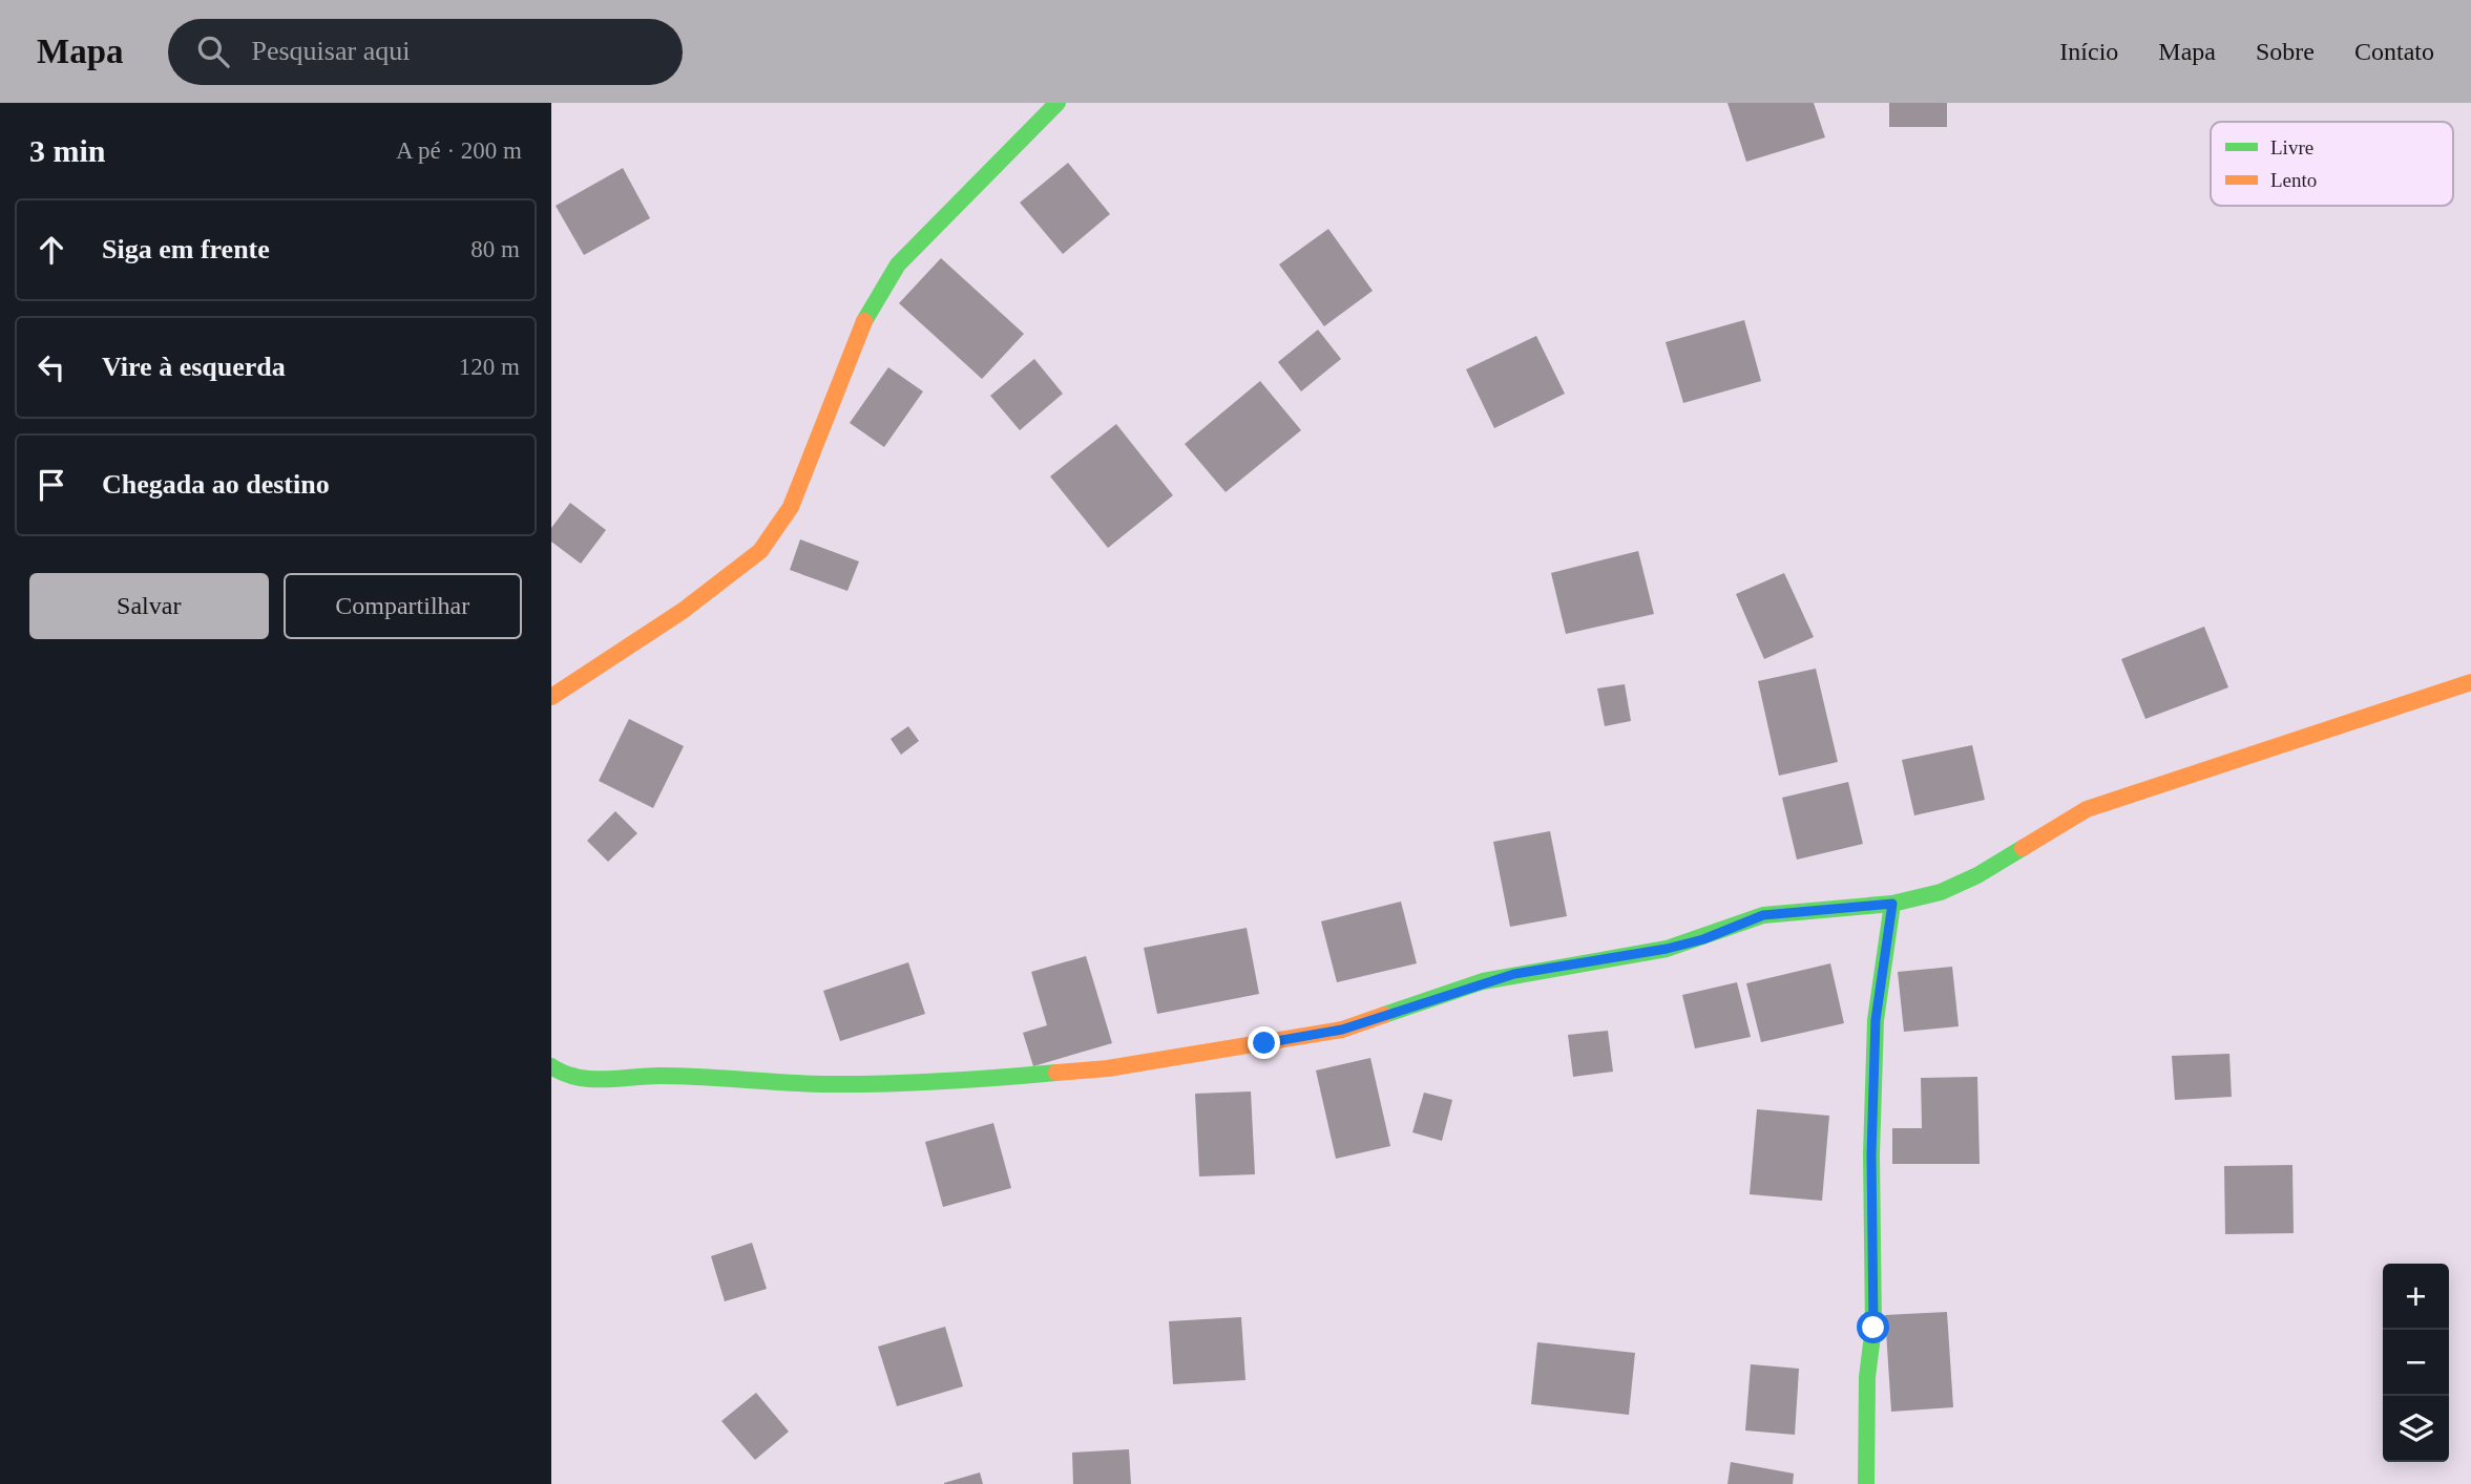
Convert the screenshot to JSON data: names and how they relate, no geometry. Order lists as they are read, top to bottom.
{
  "legend": ["Livre", "Lento"],
  "page": {
    "header": "Mapa",
    "search": "Pesquisar aqui",
    "nav": [
      "Início",
      "Mapa",
      "Sobre",
      "Contato"
    ],
    "heading": ["3 min", "A pé · 200 m"],
    "list": [
      ["Siga em frente", "80 m"],
      ["Vire à esquerda", "120 m"],
      "Chegada ao destino"
    ],
    "buttons": ["Salvar", "Compartilhar"],
    "map_buttons": ["+", "−"]
  }
}
